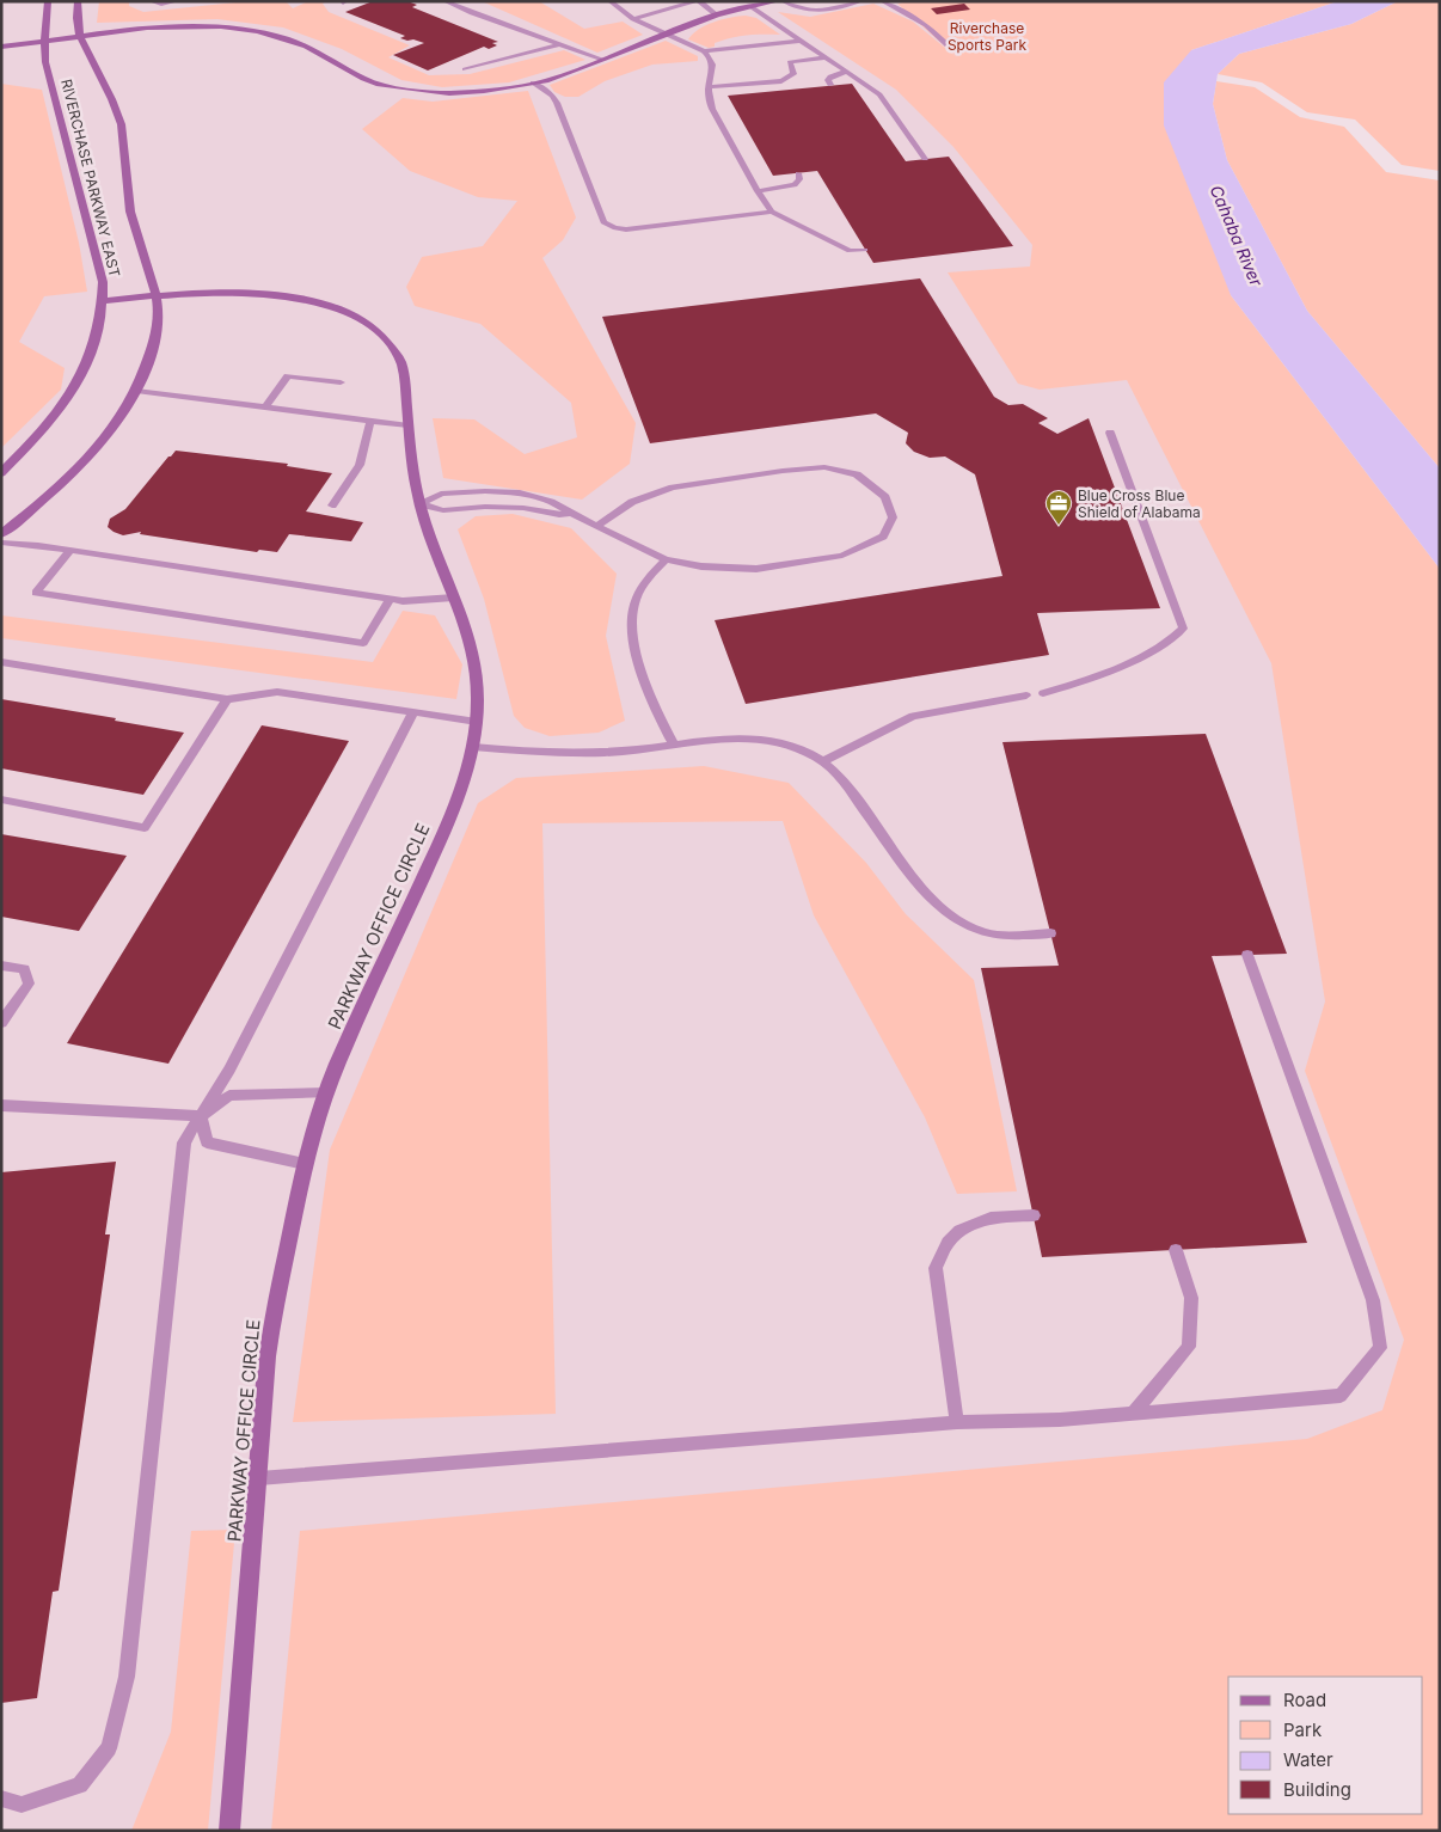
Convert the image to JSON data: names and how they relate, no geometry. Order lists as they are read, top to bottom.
{
  "streets": {
    "street": ["RIVERCHASE PARKWAY EAST", "PARKWAY OFFICE CIRCLE"]
  },
  "crossings": [
    ["RIVERCHASE PARKWAY EAST", "PARKWAY OFFICE CIRCLE"]
  ],
  "water": ["Cahaba River"],
  "parks": ["Riverchase Sports Park"],
  "places": {
    "office": ["Blue Cross Blue Shield of Alabama"]
  },
  "legend": [
    "Road",
    "Park",
    "Water",
    "Building"
  ]
}
